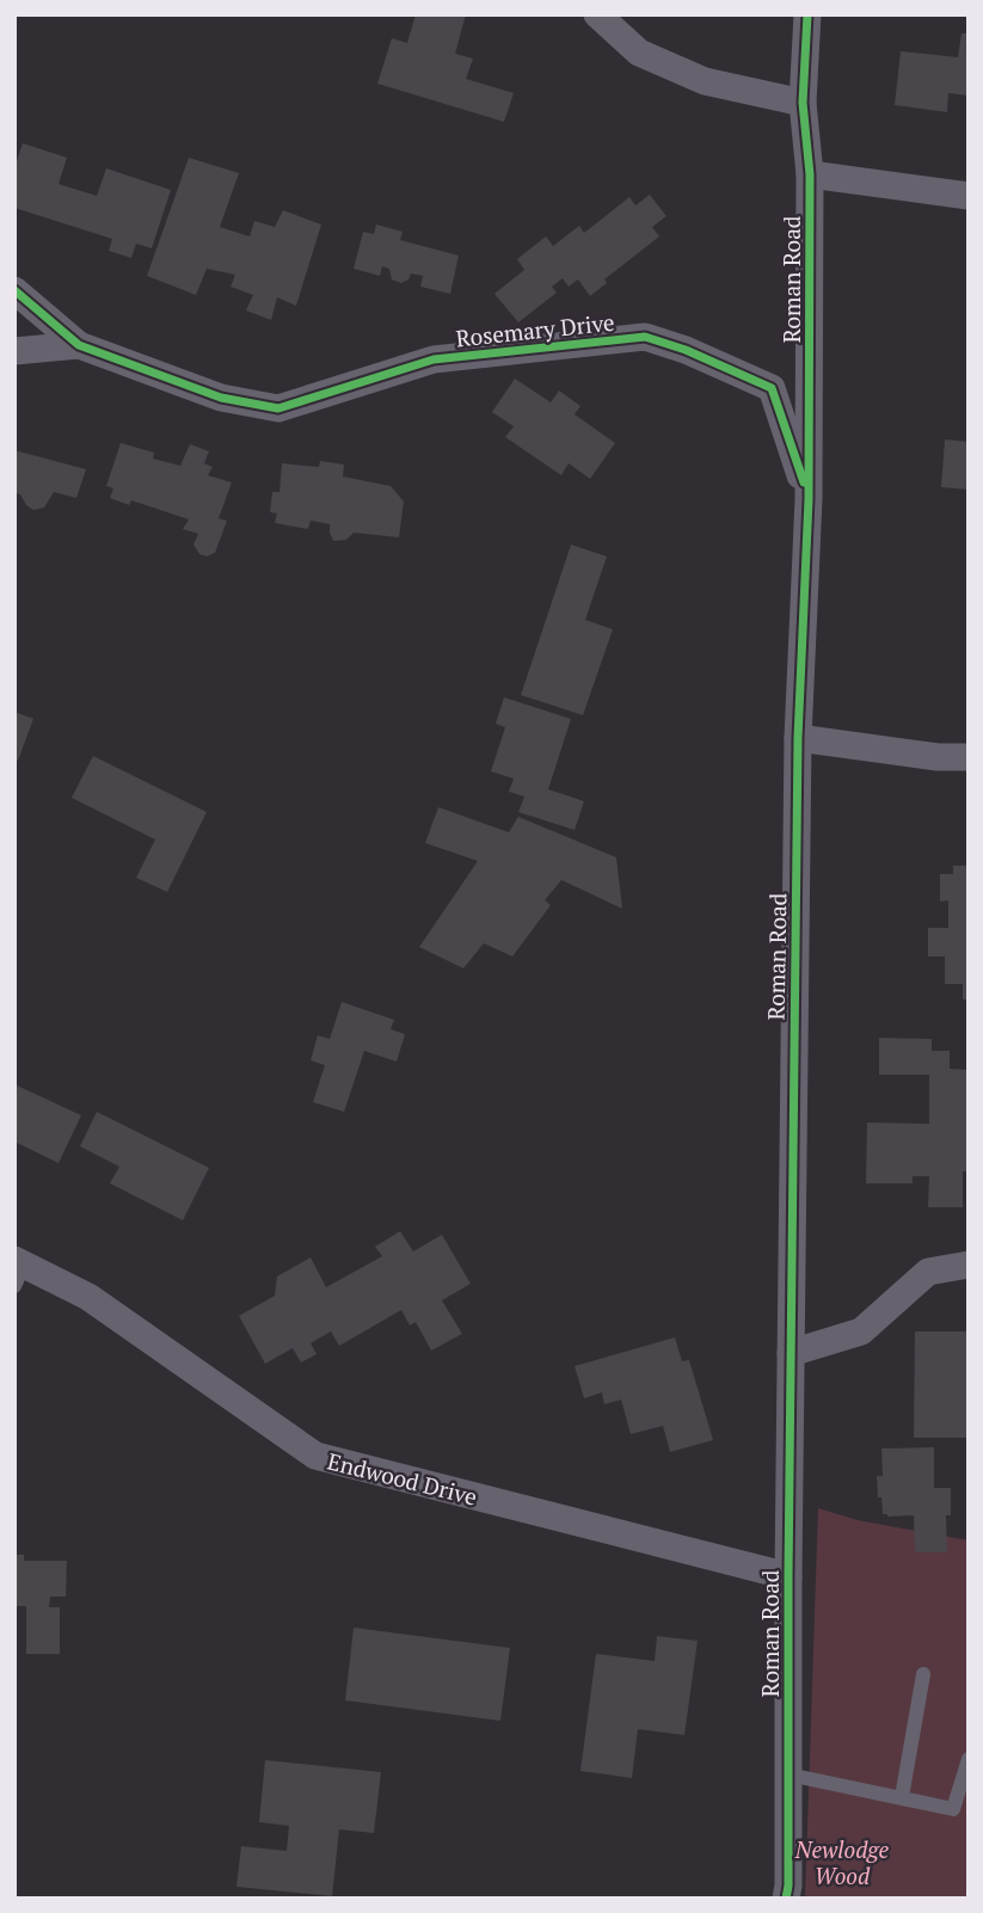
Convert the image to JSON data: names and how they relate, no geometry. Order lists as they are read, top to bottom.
{
  "streets": {
    "street": ["Roman Road", "Rosemary Drive", "Endwood Drive"]
  },
  "crossings": [
    ["Roman Road", "Rosemary Drive"],
    ["Roman Road", "Endwood Drive"]
  ],
  "parks": ["Newlodge Wood"]
}
